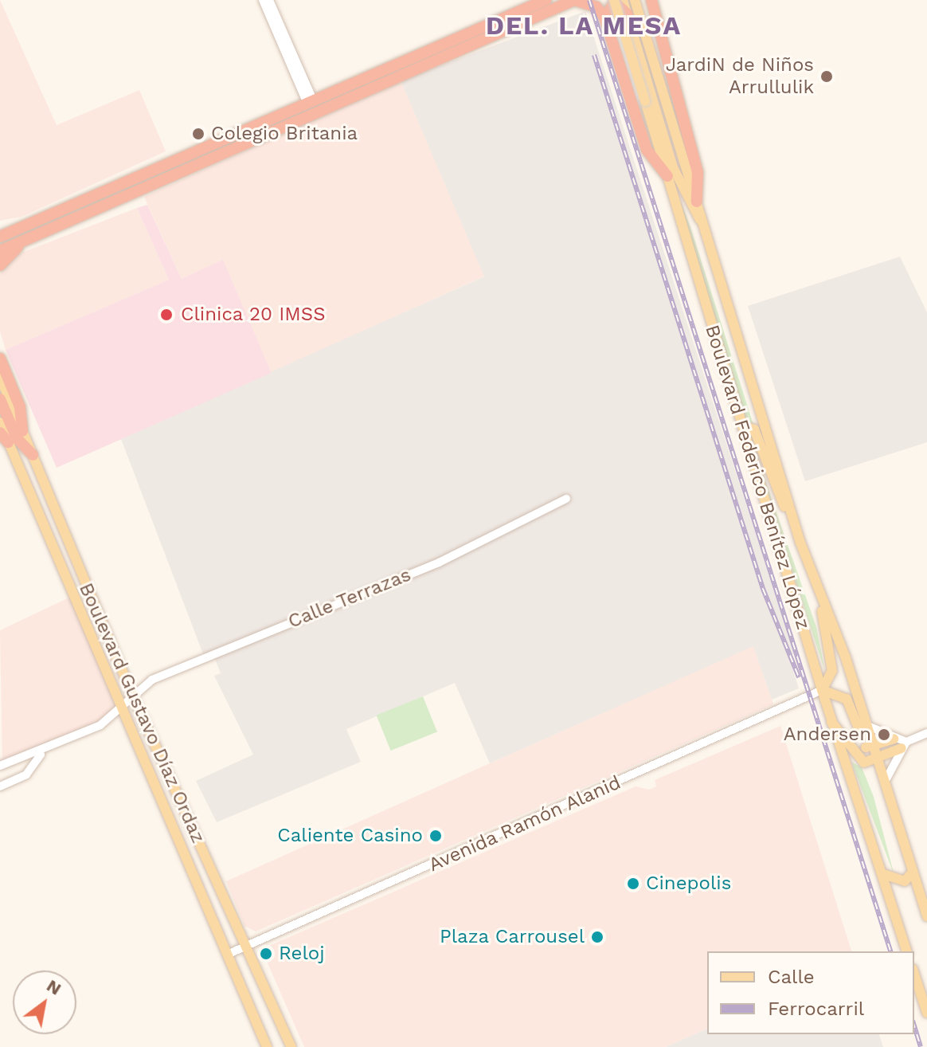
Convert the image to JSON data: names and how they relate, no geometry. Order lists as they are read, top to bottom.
{
  "streets": {
    "main road": ["Boulevard Federico Benítez López", "Boulevard Gustavo Díaz Ordaz"],
    "street": ["Calle Terrazas", "Avenida Ramón Alanid"]
  },
  "crossings": [
    ["Boulevard Federico Benítez López", "Avenida Ramón Alanid"],
    ["Calle Terrazas", "Boulevard Gustavo Díaz Ordaz"],
    ["Boulevard Gustavo Díaz Ordaz", "Avenida Ramón Alanid"]
  ],
  "districts": ["DEL. LA MESA"],
  "places": [
    "JardiN de Niños Arrullulik",
    "Colegio Britania",
    "Clinica 20 IMSS",
    "Andersen",
    "Caliente Casino",
    "Cinepolis",
    "Plaza Carrousel",
    "Reloj"
  ],
  "legend": ["Calle", "Ferrocarril"],
  "north": "top right"
}
